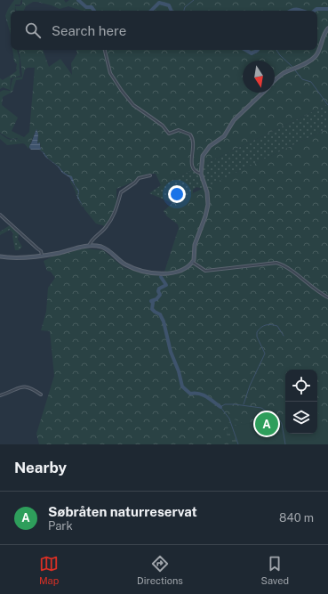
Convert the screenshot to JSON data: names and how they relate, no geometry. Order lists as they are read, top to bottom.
{
  "north": "bottom",
  "page": {
    "search": "Search here",
    "pins": "A",
    "heading": "Nearby",
    "list": [
      {
        "mark": "A",
        "name": "Søbråten naturreservat",
        "note": "Park",
        "value": "840 m"
      }
    ],
    "nav": ["Map", "Directions", "Saved"]
  }
}
